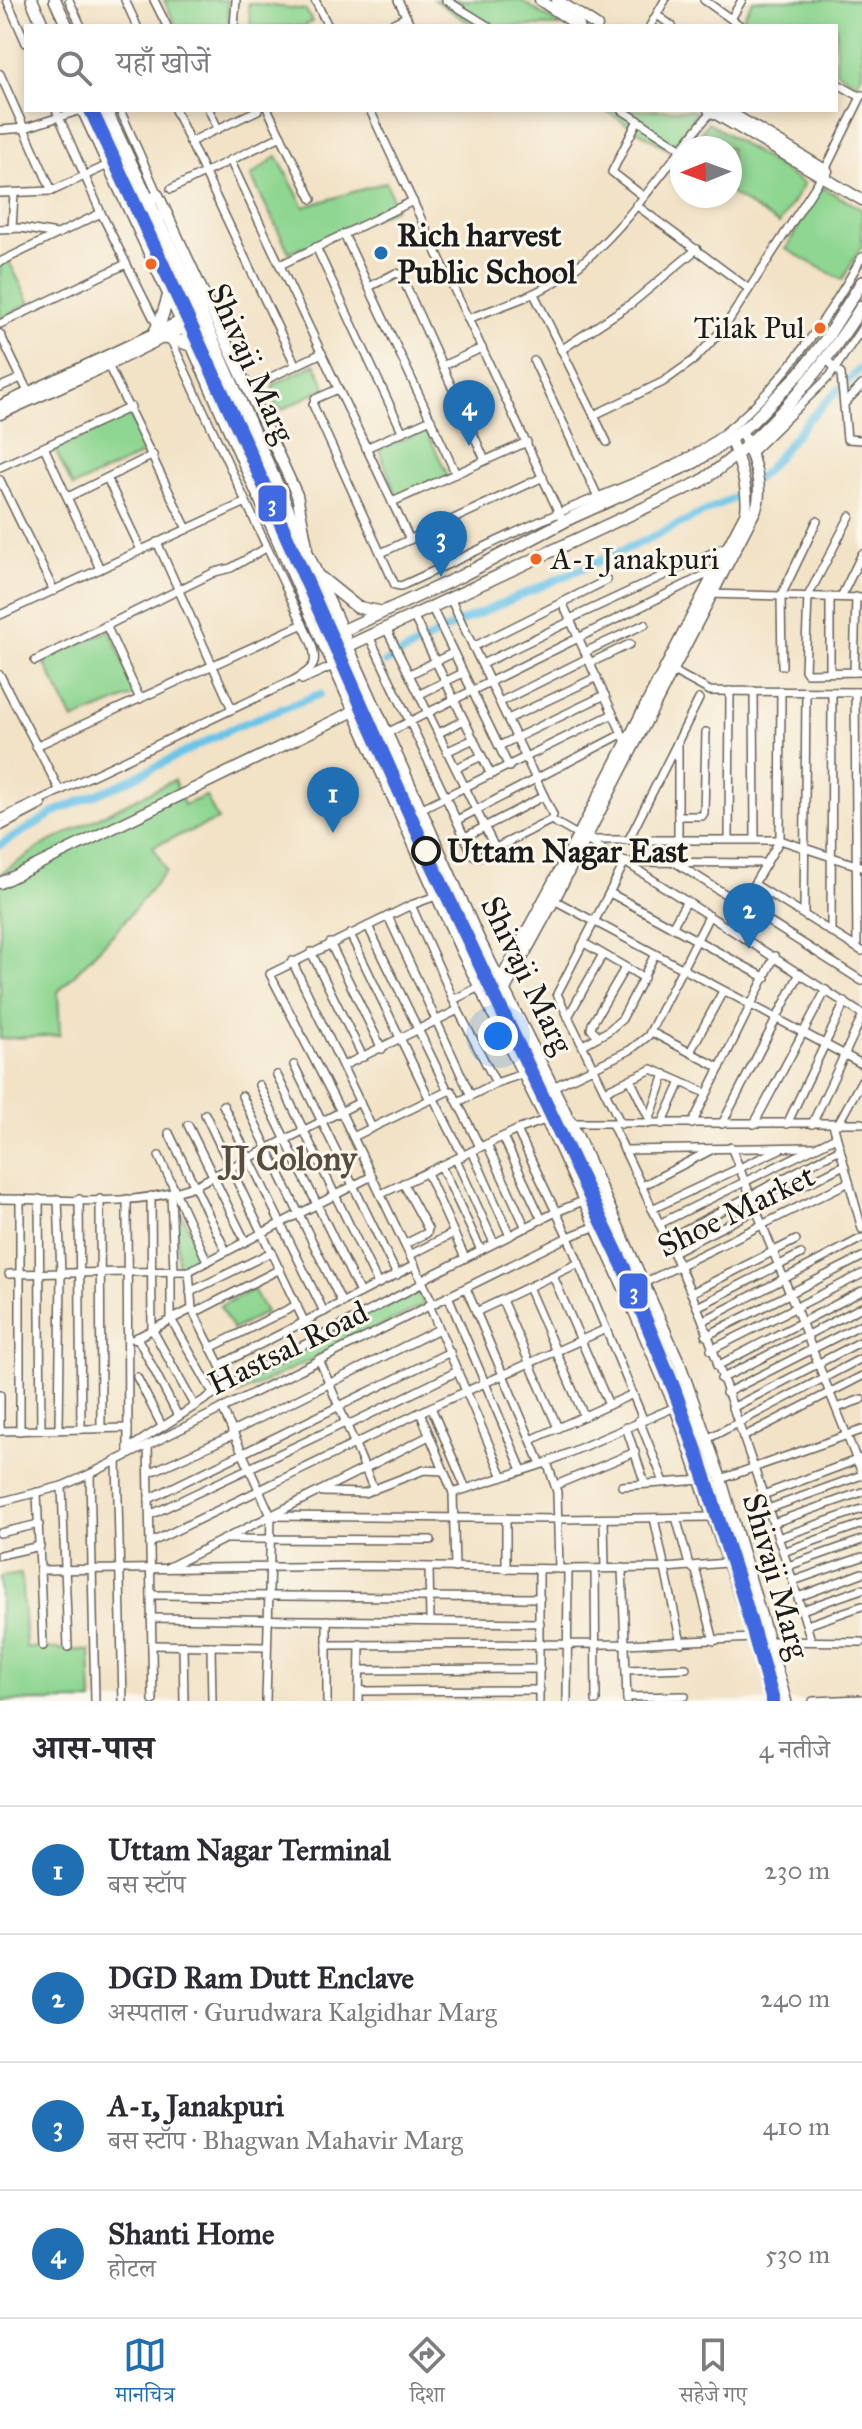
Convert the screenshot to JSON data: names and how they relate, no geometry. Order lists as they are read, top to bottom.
{
  "streets": {
    "main road": ["Shivaji Marg"],
    "street": ["Shoe Market", "Hastsal Road"]
  },
  "crossings": [
    ["Shivaji Marg", "Shoe Market"],
    ["Shivaji Marg", "Hastsal Road"]
  ],
  "districts": ["JJ Colony"],
  "places": [
    "Rich harvest Public School",
    "Tilak Pul",
    "A-1 Janakpuri",
    "Uttam Nagar East"
  ],
  "lines": ["transit line 3"],
  "north": "left",
  "page": {
    "search": "यहाँ खोजें",
    "pins": [
      "4",
      "3",
      "1",
      "2"
    ],
    "heading": ["आस-पास", "4 नतीजे"],
    "list": [
      {
        "mark": "1",
        "name": "Uttam Nagar Terminal",
        "note": "बस स्टॉप",
        "value": "230 m"
      },
      {
        "mark": "2",
        "name": "DGD Ram Dutt Enclave",
        "note": "अस्पताल · Gurudwara Kalgidhar Marg",
        "value": "240 m"
      },
      {
        "mark": "3",
        "name": "A-1, Janakpuri",
        "note": "बस स्टॉप · Bhagwan Mahavir Marg",
        "value": "410 m"
      },
      {
        "mark": "4",
        "name": "Shanti Home",
        "note": "होटल",
        "value": "530 m"
      }
    ],
    "nav": ["मानचित्र", "दिशा", "सहेजे गए"]
  }
}
